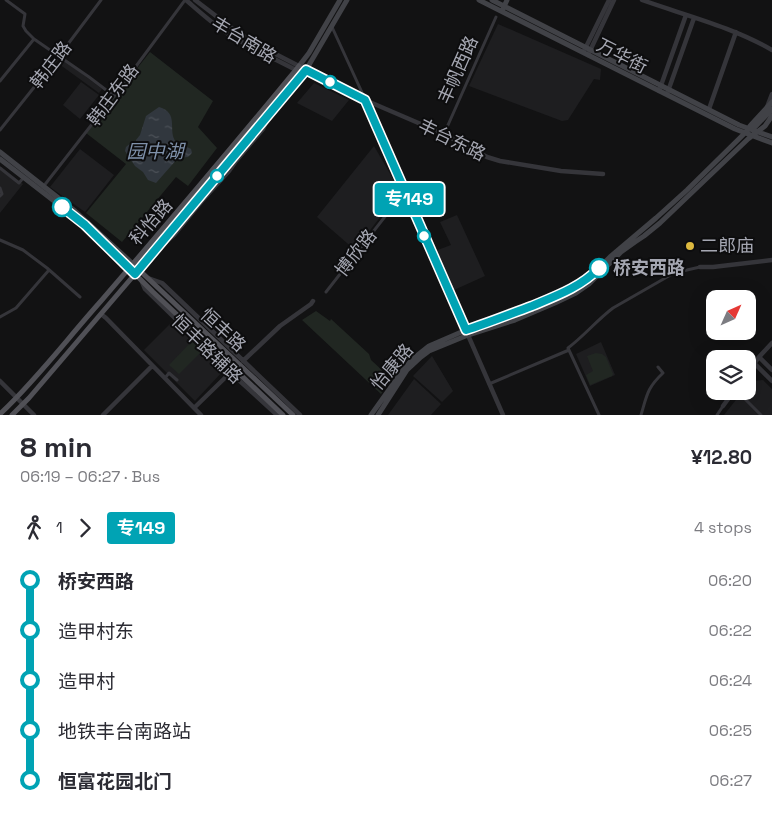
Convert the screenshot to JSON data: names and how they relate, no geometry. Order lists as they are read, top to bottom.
{
  "streets": {
    "main road": [
      "万华街",
      "科怡路",
      "恒丰路",
      "怡康路"
    ],
    "street": [
      "丰台南路",
      "韩庄路",
      "丰帆西路",
      "韩庄东路",
      "丰台东路",
      "博欣路",
      "恒丰路辅路"
    ]
  },
  "crossings": [
    ["丰台南路", "韩庄东路"],
    ["丰台南路", "丰台东路"],
    ["丰台南路", "科怡路"],
    ["丰帆西路", "丰台东路"],
    ["科怡路", "恒丰路"],
    ["恒丰路", "恒丰路辅路"]
  ],
  "water": ["园中湖"],
  "places": ["二郎庙", "桥安西路"],
  "lines": ["bus line 专149"],
  "north": "top right",
  "page": {
    "on_map": "专149",
    "heading": ["8 min", "06:19 – 06:27 · Bus", "¥12.80"],
    "legs": ["1", "专149", "4 stops"],
    "list": [
      {
        "name": "桥安西路",
        "value": "06:20"
      },
      {
        "name": "造甲村东",
        "value": "06:22"
      },
      {
        "name": "造甲村",
        "value": "06:24"
      },
      {
        "name": "地铁丰台南路站",
        "value": "06:25"
      },
      {
        "name": "恒富花园北门",
        "value": "06:27"
      }
    ]
  }
}
